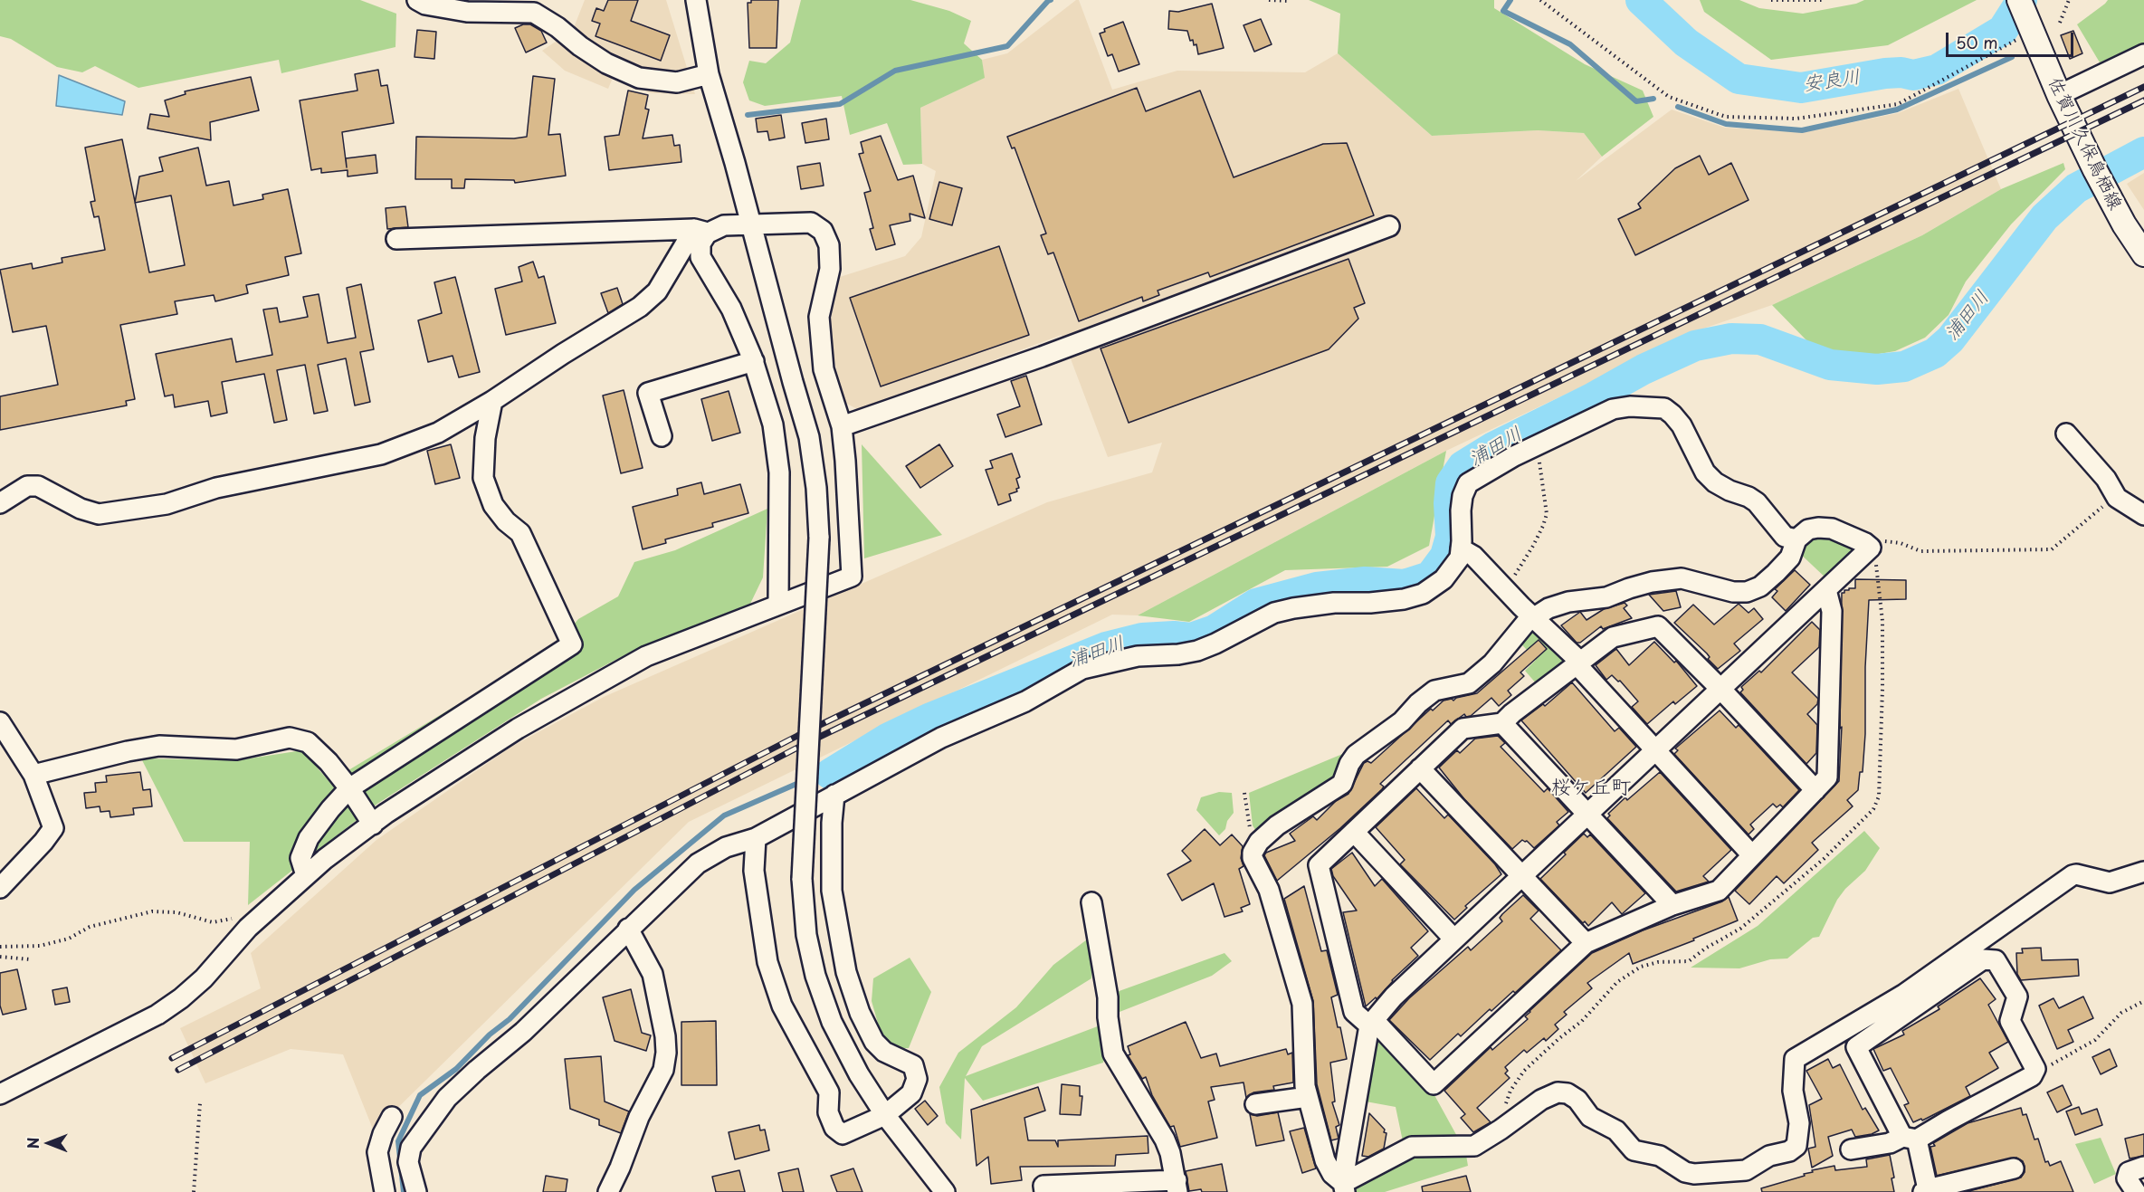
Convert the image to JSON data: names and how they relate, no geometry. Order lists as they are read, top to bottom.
{
  "streets": {
    "main road": ["佐賀川久保鳥栖線"]
  },
  "districts": ["桜ケ丘町"],
  "water": ["安良川", "浦田川"],
  "scale_bar": "50 m",
  "north": "left"
}
